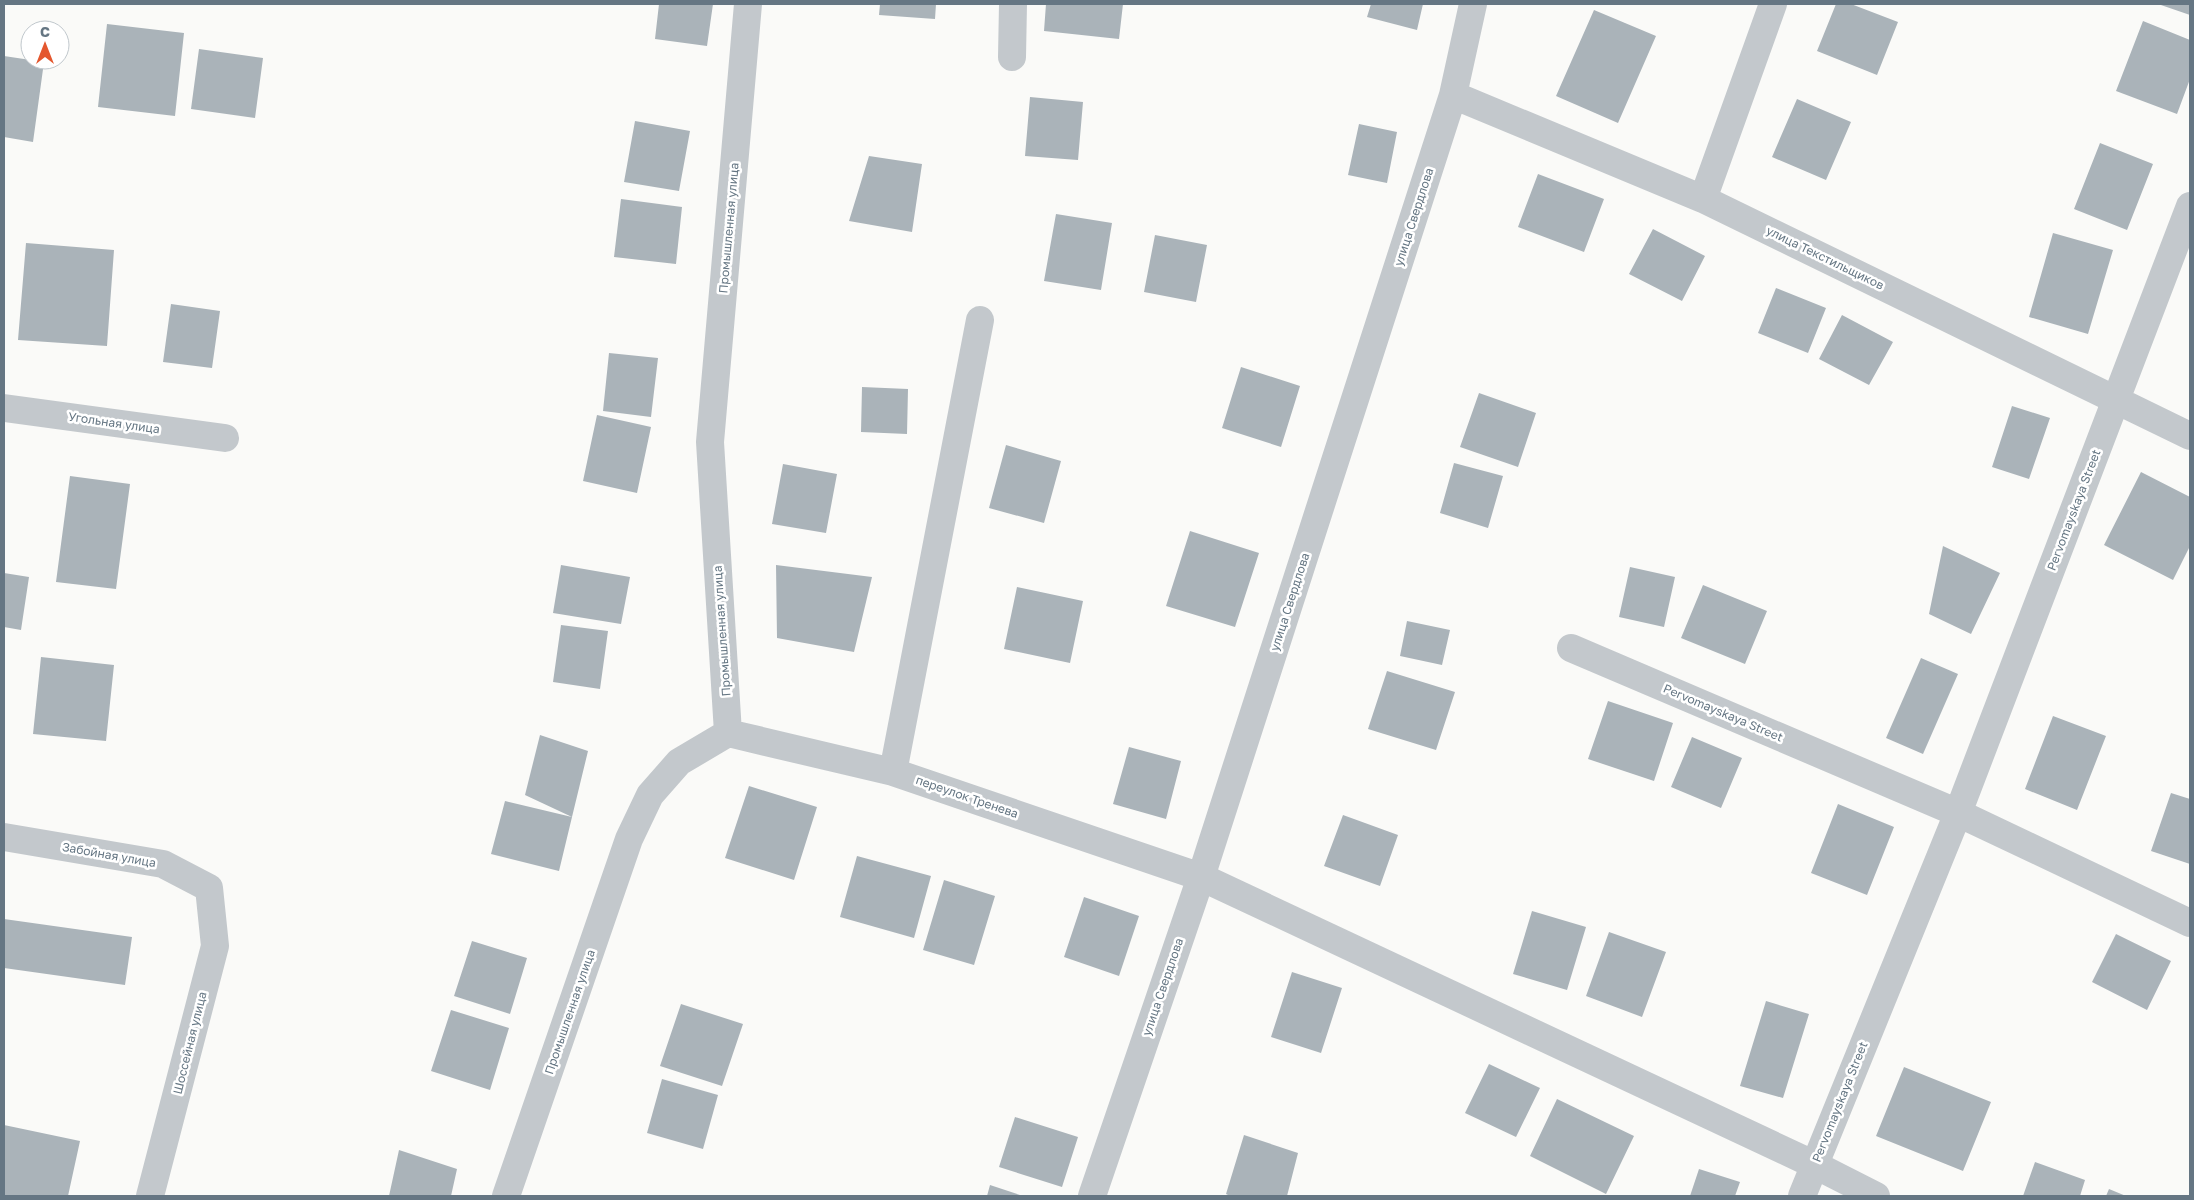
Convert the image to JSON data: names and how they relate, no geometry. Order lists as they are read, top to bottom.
{
  "streets": {
    "street": [
      "улица Свердлова",
      "Промышленная улица",
      "улица Текстильщиков",
      "Угольная улица",
      "Pervomayskaya Street",
      "переулок Тренева",
      "Забойная улица",
      "Шоссейная улица"
    ]
  },
  "crossings": [
    ["улица Свердлова", "улица Текстильщиков"],
    ["улица Свердлова", "переулок Тренева"],
    ["Промышленная улица", "переулок Тренева"],
    ["улица Текстильщиков", "Pervomayskaya Street"],
    ["Pervomayskaya Street", "переулок Тренева"],
    ["Забойная улица", "Шоссейная улица"]
  ],
  "north": "top"
}
